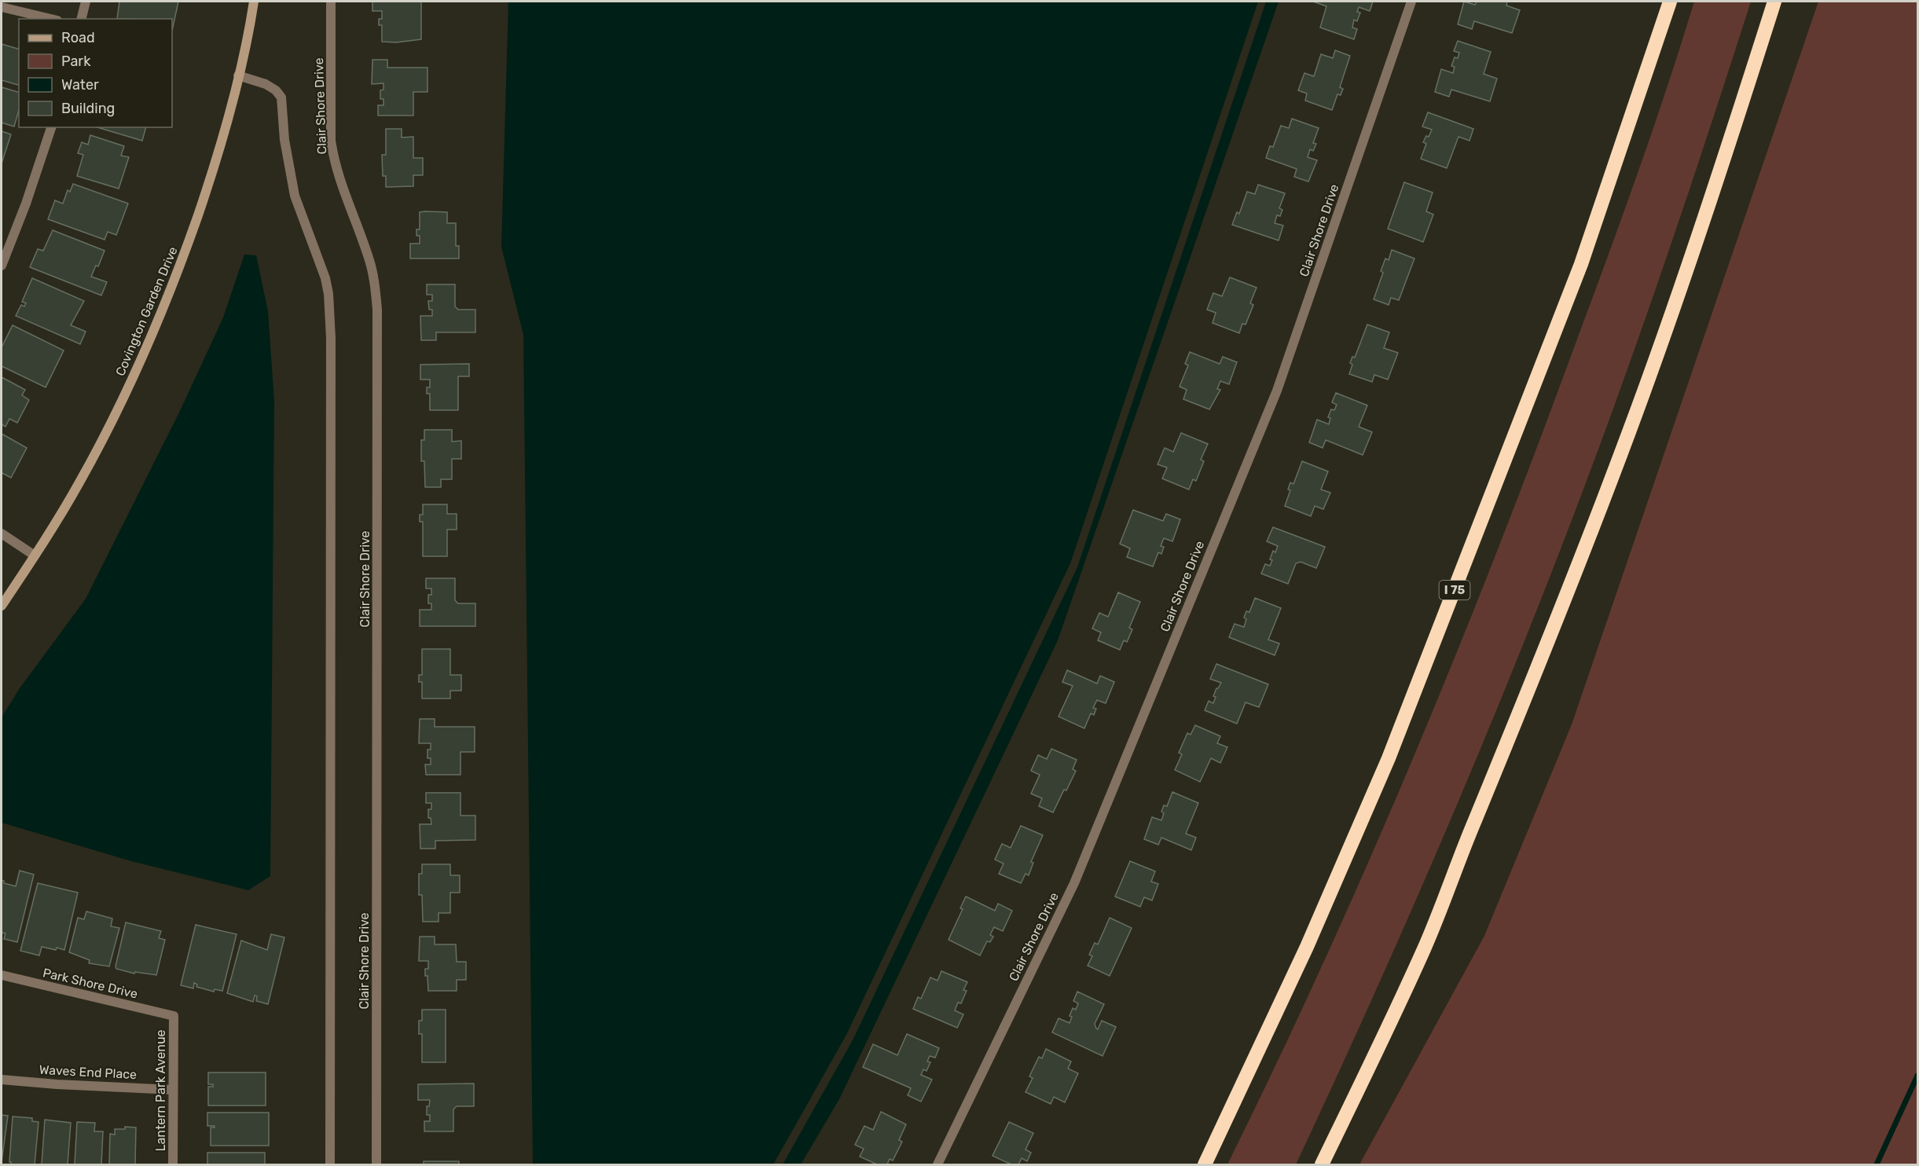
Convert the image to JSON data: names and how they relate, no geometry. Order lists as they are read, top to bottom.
{
  "streets": {
    "highway": ["I 75"],
    "street": [
      "Clair Shore Drive",
      "Covington Garden Drive",
      "Park Shore Drive",
      "Waves End Place",
      "Lantern Park Avenue"
    ]
  },
  "crossings": [
    ["Park Shore Drive", "Lantern Park Avenue"],
    ["Waves End Place", "Lantern Park Avenue"]
  ],
  "legend": [
    "Road",
    "Park",
    "Water",
    "Building"
  ]
}
